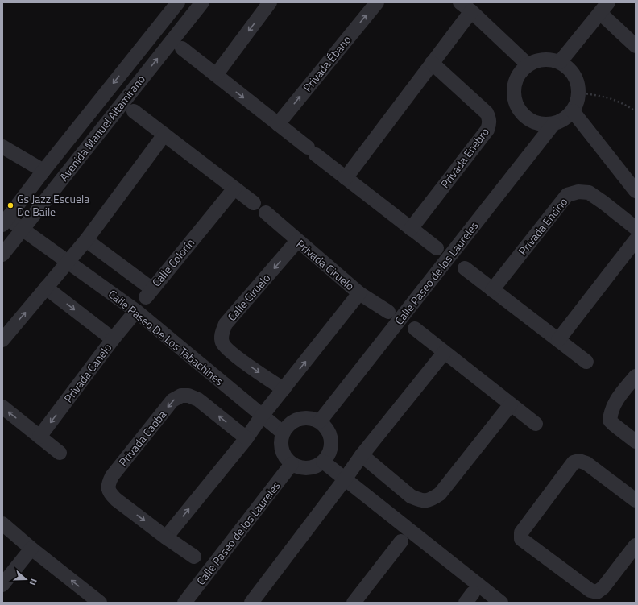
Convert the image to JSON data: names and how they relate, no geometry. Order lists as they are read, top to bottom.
{
  "streets": {
    "street": [
      "Privada Ébano",
      "Avenida Manuel Altamirano",
      "Privada Enebro",
      "Privada Encino",
      "Calle Colorín",
      "Privada Ciruelo",
      "Calle Paseo de los Laureles",
      "Calle Ciruelo",
      "Calle Paseo De Los Tabachines",
      "Privada Canelo",
      "Privada Caoba"
    ]
  },
  "crossings": [
    ["Avenida Manuel Altamirano", "Calle Paseo De Los Tabachines"],
    ["Privada Ciruelo", "Calle Ciruelo"],
    ["Calle Paseo de los Laureles", "Calle Paseo De Los Tabachines"],
    ["Calle Paseo De Los Tabachines", "Privada Canelo"]
  ],
  "places": ["Gs Jazz Escuela De Baile"],
  "north": "right"
}
